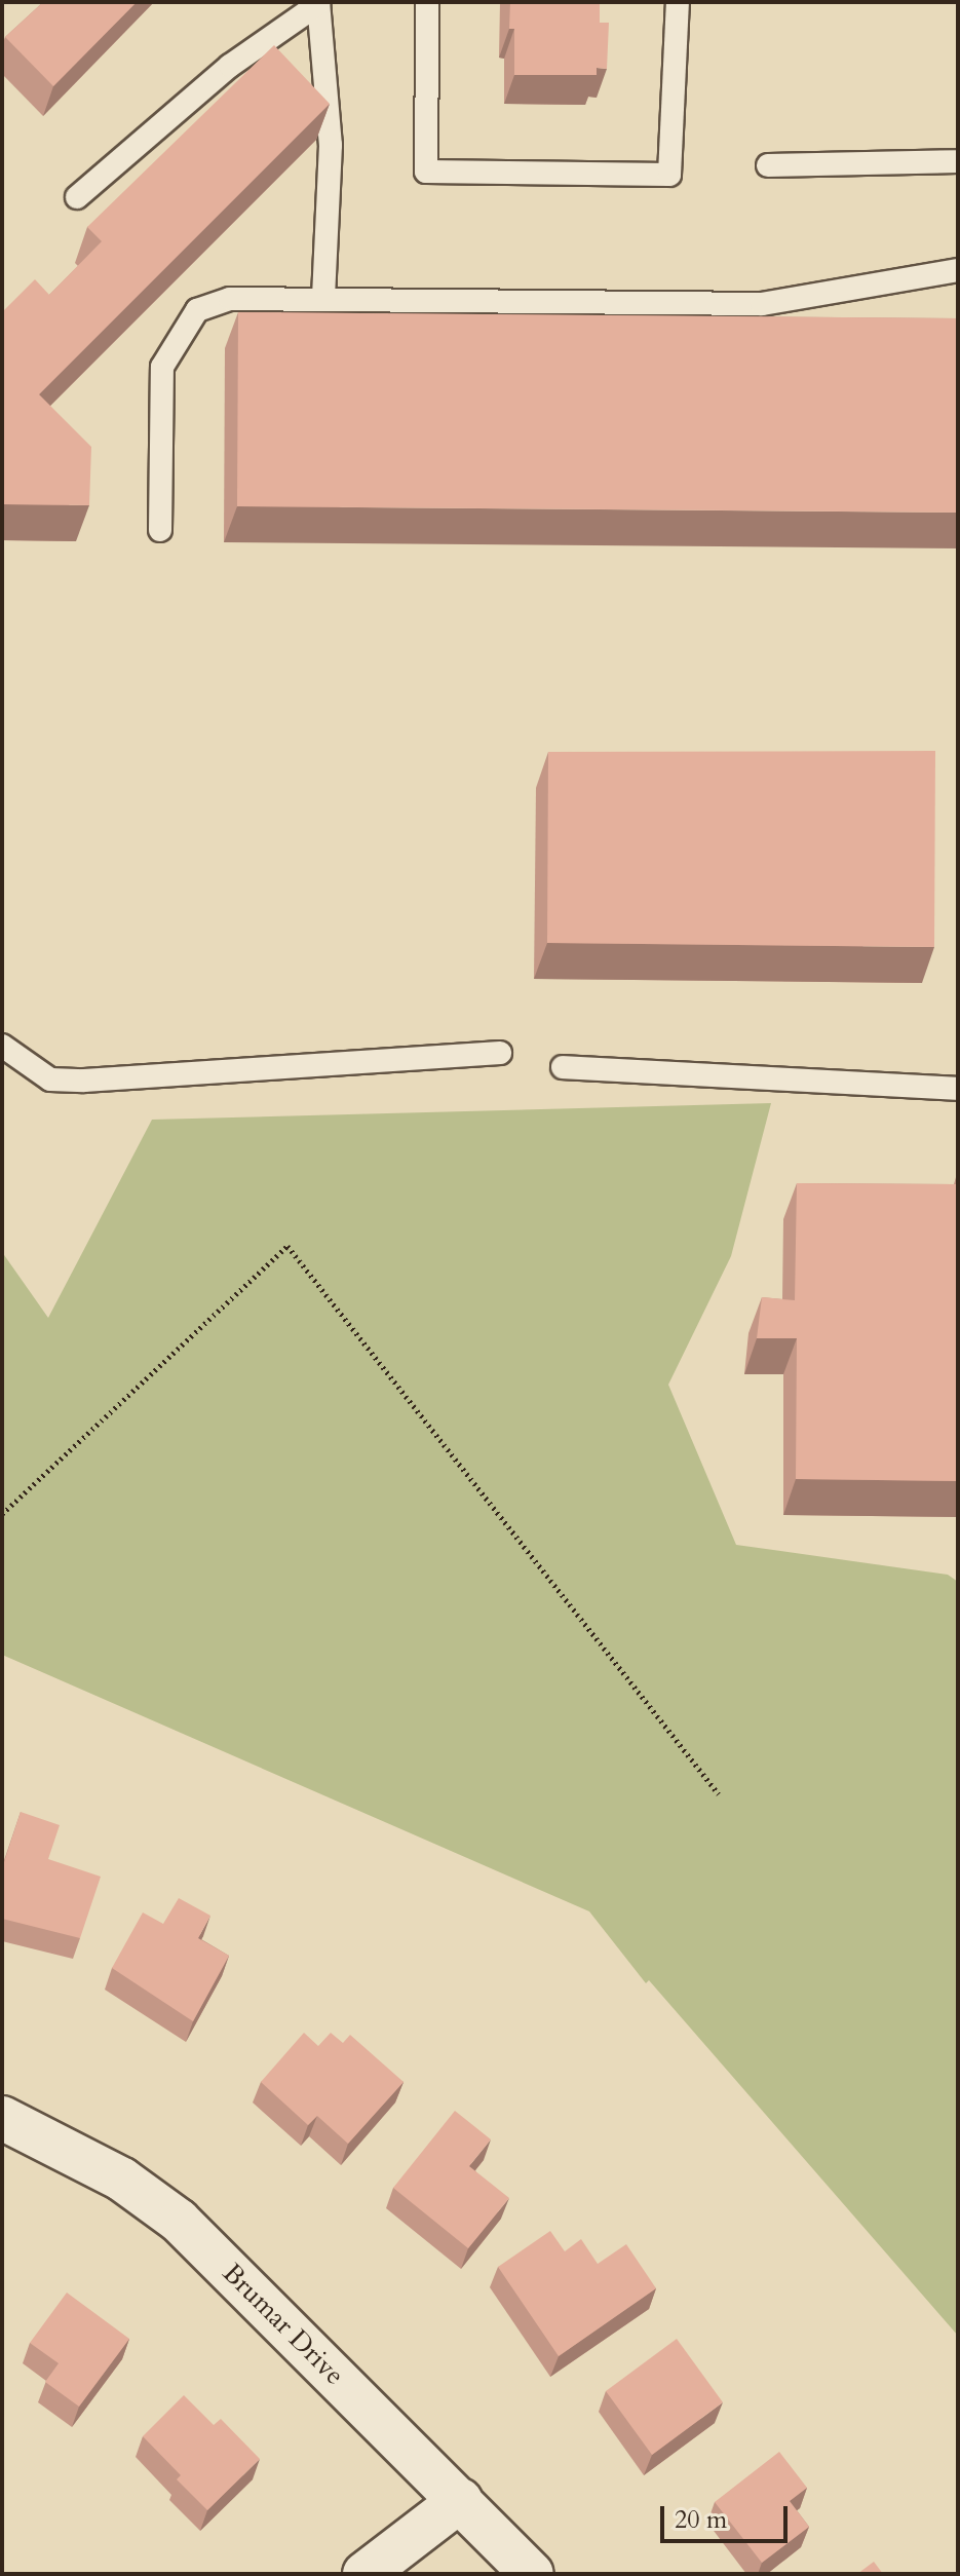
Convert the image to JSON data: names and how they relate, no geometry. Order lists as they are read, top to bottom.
{
  "streets": {
    "street": ["Brumar Drive"]
  },
  "scale_bar": "20 m"
}
